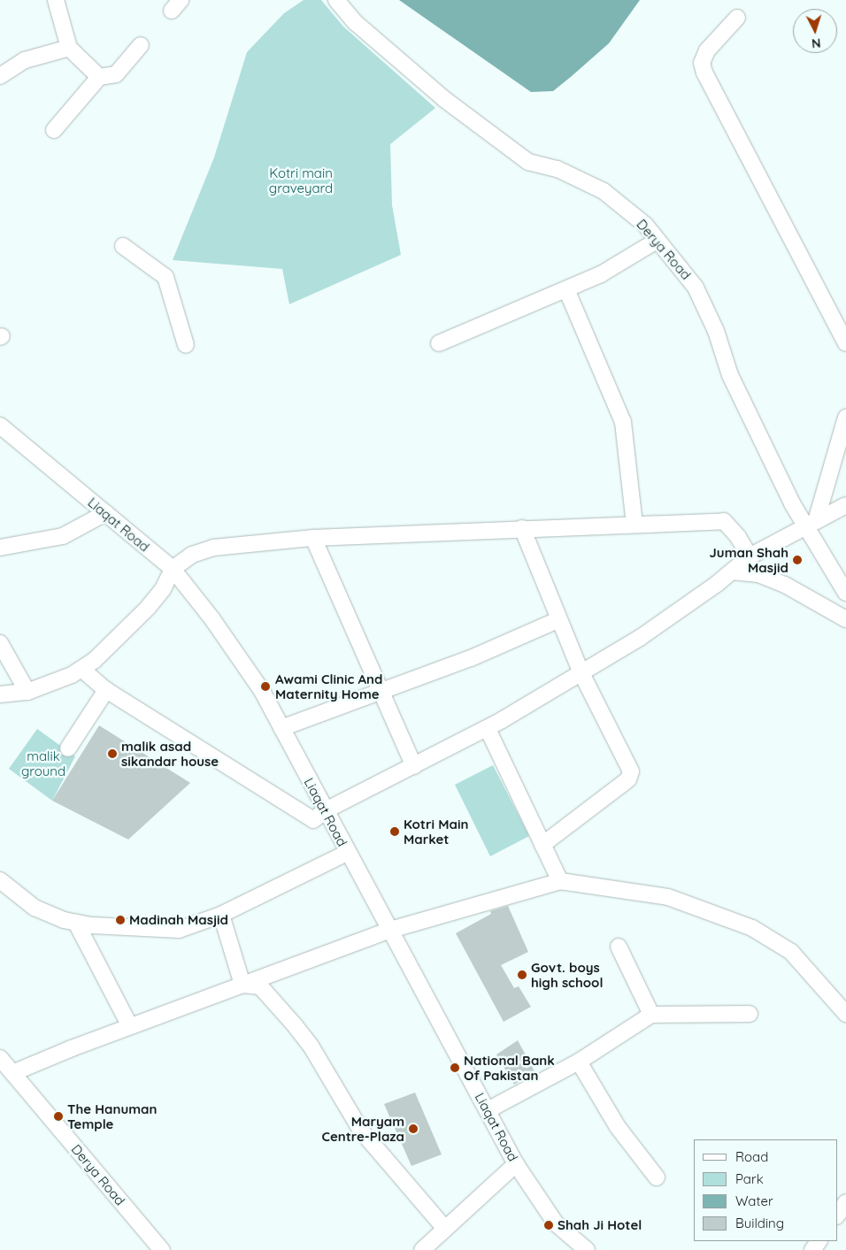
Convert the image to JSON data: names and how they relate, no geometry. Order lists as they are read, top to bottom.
{
  "streets": {
    "street": ["Derya Road", "Liaqat Road"]
  },
  "parks": ["Kotri main graveyard", "malik ground"],
  "places": [
    "Juman Shah Masjid",
    "Awami Clinic And Maternity Home",
    "malik asad sikandar house",
    "Kotri Main Market",
    "Madinah Masjid",
    "Govt. boys high school",
    "National Bank Of Pakistan",
    "The Hanuman Temple",
    "Maryam Centre-Plaza",
    "Shah Ji Hotel"
  ],
  "legend": [
    "Road",
    "Park",
    "Water",
    "Building"
  ],
  "north": "bottom"
}
